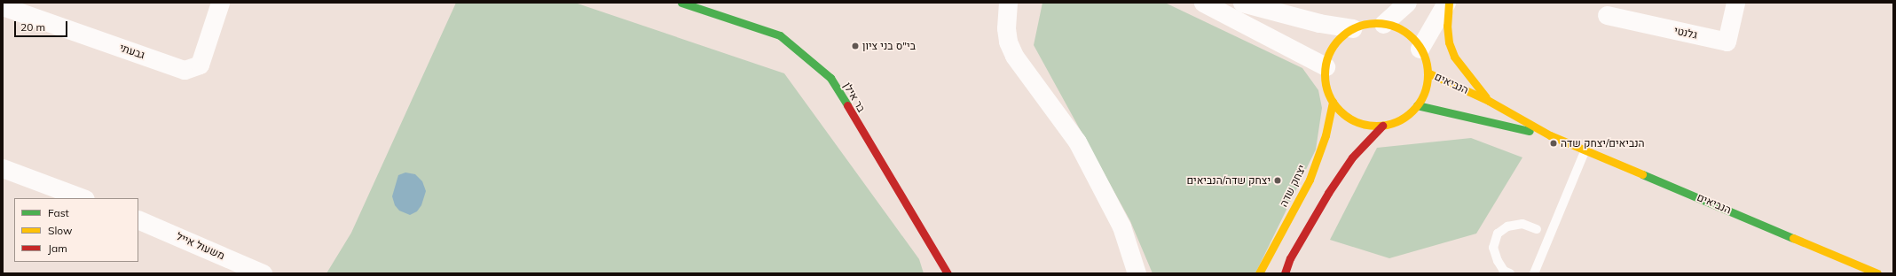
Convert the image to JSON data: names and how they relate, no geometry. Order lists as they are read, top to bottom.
{
  "streets": {
    "street": [
      "גלנטי",
      "גבעתי",
      "הנביאים",
      "בר אילן",
      "יצחק שדה",
      "משעול אייל"
    ]
  },
  "crossings": [
    ["הנביאים", "יצחק שדה"]
  ],
  "places": ["בי\"ס בני ציון", "הנביאים/יצחק שדה", "יצחק שדה/הנביאים"],
  "legend": ["Fast", "Slow", "Jam"],
  "scale_bar": "20 m"
}
